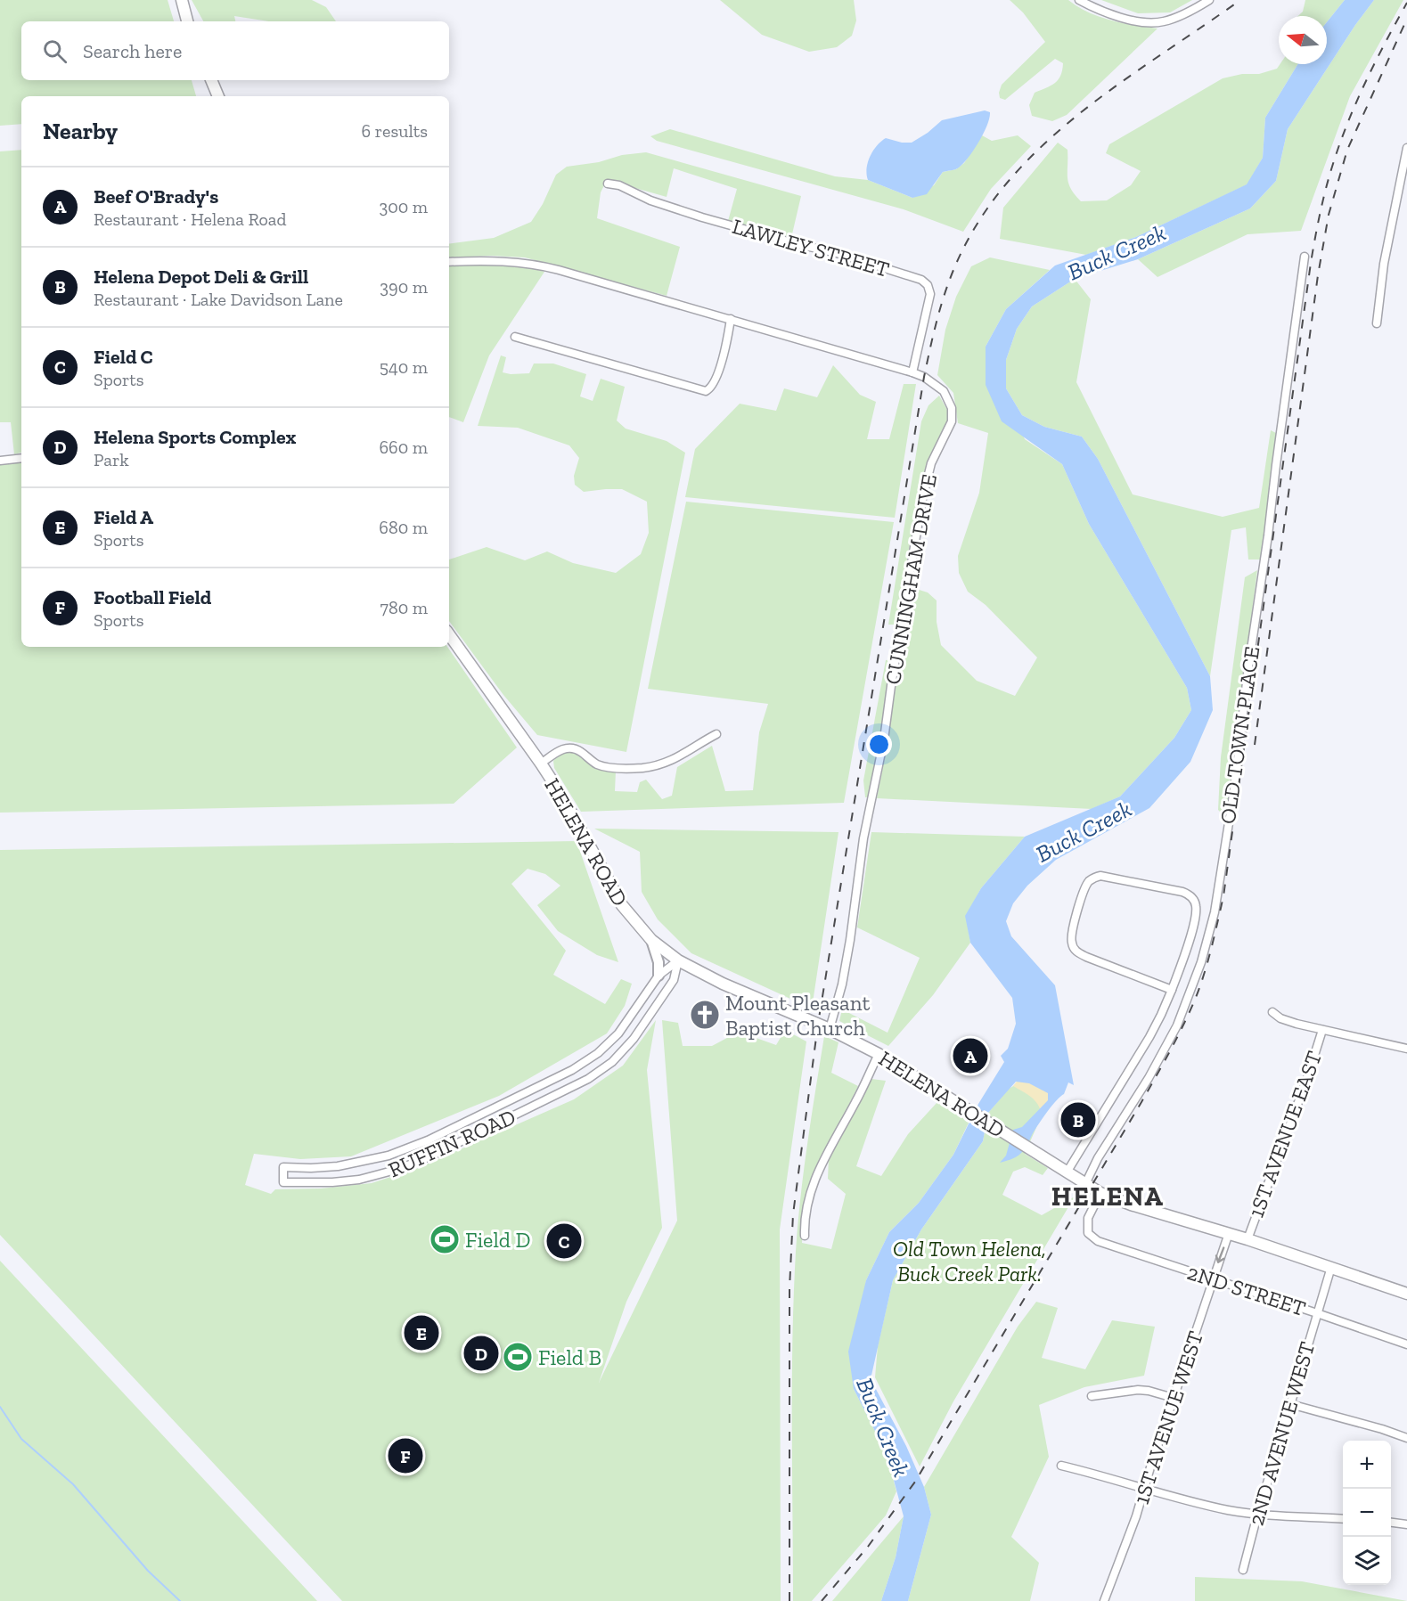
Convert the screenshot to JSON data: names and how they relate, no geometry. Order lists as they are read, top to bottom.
{
  "streets": {
    "main road": ["HELENA ROAD"],
    "street": [
      "LAWLEY STREET",
      "CUNNINGHAM DRIVE",
      "OLD TOWN PLACE",
      "1ST AVENUE EAST",
      "RUFFIN ROAD",
      "2ND STREET",
      "1ST AVENUE WEST",
      "2ND AVENUE WEST"
    ]
  },
  "crossings": [
    ["LAWLEY STREET", "CUNNINGHAM DRIVE"],
    ["CUNNINGHAM DRIVE", "HELENA ROAD"],
    ["OLD TOWN PLACE", "HELENA ROAD"],
    ["HELENA ROAD", "1ST AVENUE EAST"],
    ["HELENA ROAD", "RUFFIN ROAD"],
    ["HELENA ROAD", "2ND STREET"],
    ["HELENA ROAD", "1ST AVENUE WEST"],
    ["HELENA ROAD", "2ND AVENUE WEST"],
    ["2ND STREET", "1ST AVENUE WEST"],
    ["2ND STREET", "2ND AVENUE WEST"]
  ],
  "districts": ["HELENA"],
  "water": ["Buck Creek"],
  "parks": ["Old Town Helena, Buck Creek Park."],
  "places": {
    "church": ["Mount Pleasant Baptist Church"],
    "sports": ["Field D", "Field B"]
  },
  "north": "left",
  "page": {
    "search": "Search here",
    "heading": ["Nearby", "6 results"],
    "list": [
      {
        "mark": "A",
        "name": "Beef O'Brady's",
        "note": "Restaurant · Helena Road",
        "value": "300 m"
      },
      {
        "mark": "B",
        "name": "Helena Depot Deli & Grill",
        "note": "Restaurant · Lake Davidson Lane",
        "value": "390 m"
      },
      {
        "mark": "C",
        "name": "Field C",
        "note": "Sports",
        "value": "540 m"
      },
      {
        "mark": "D",
        "name": "Helena Sports Complex",
        "note": "Park",
        "value": "660 m"
      },
      {
        "mark": "E",
        "name": "Field A",
        "note": "Sports",
        "value": "680 m"
      },
      {
        "mark": "F",
        "name": "Football Field",
        "note": "Sports",
        "value": "780 m"
      }
    ],
    "pins": [
      "A",
      "B",
      "C",
      "E",
      "D",
      "F"
    ],
    "map_buttons": ["+", "−"]
  }
}
